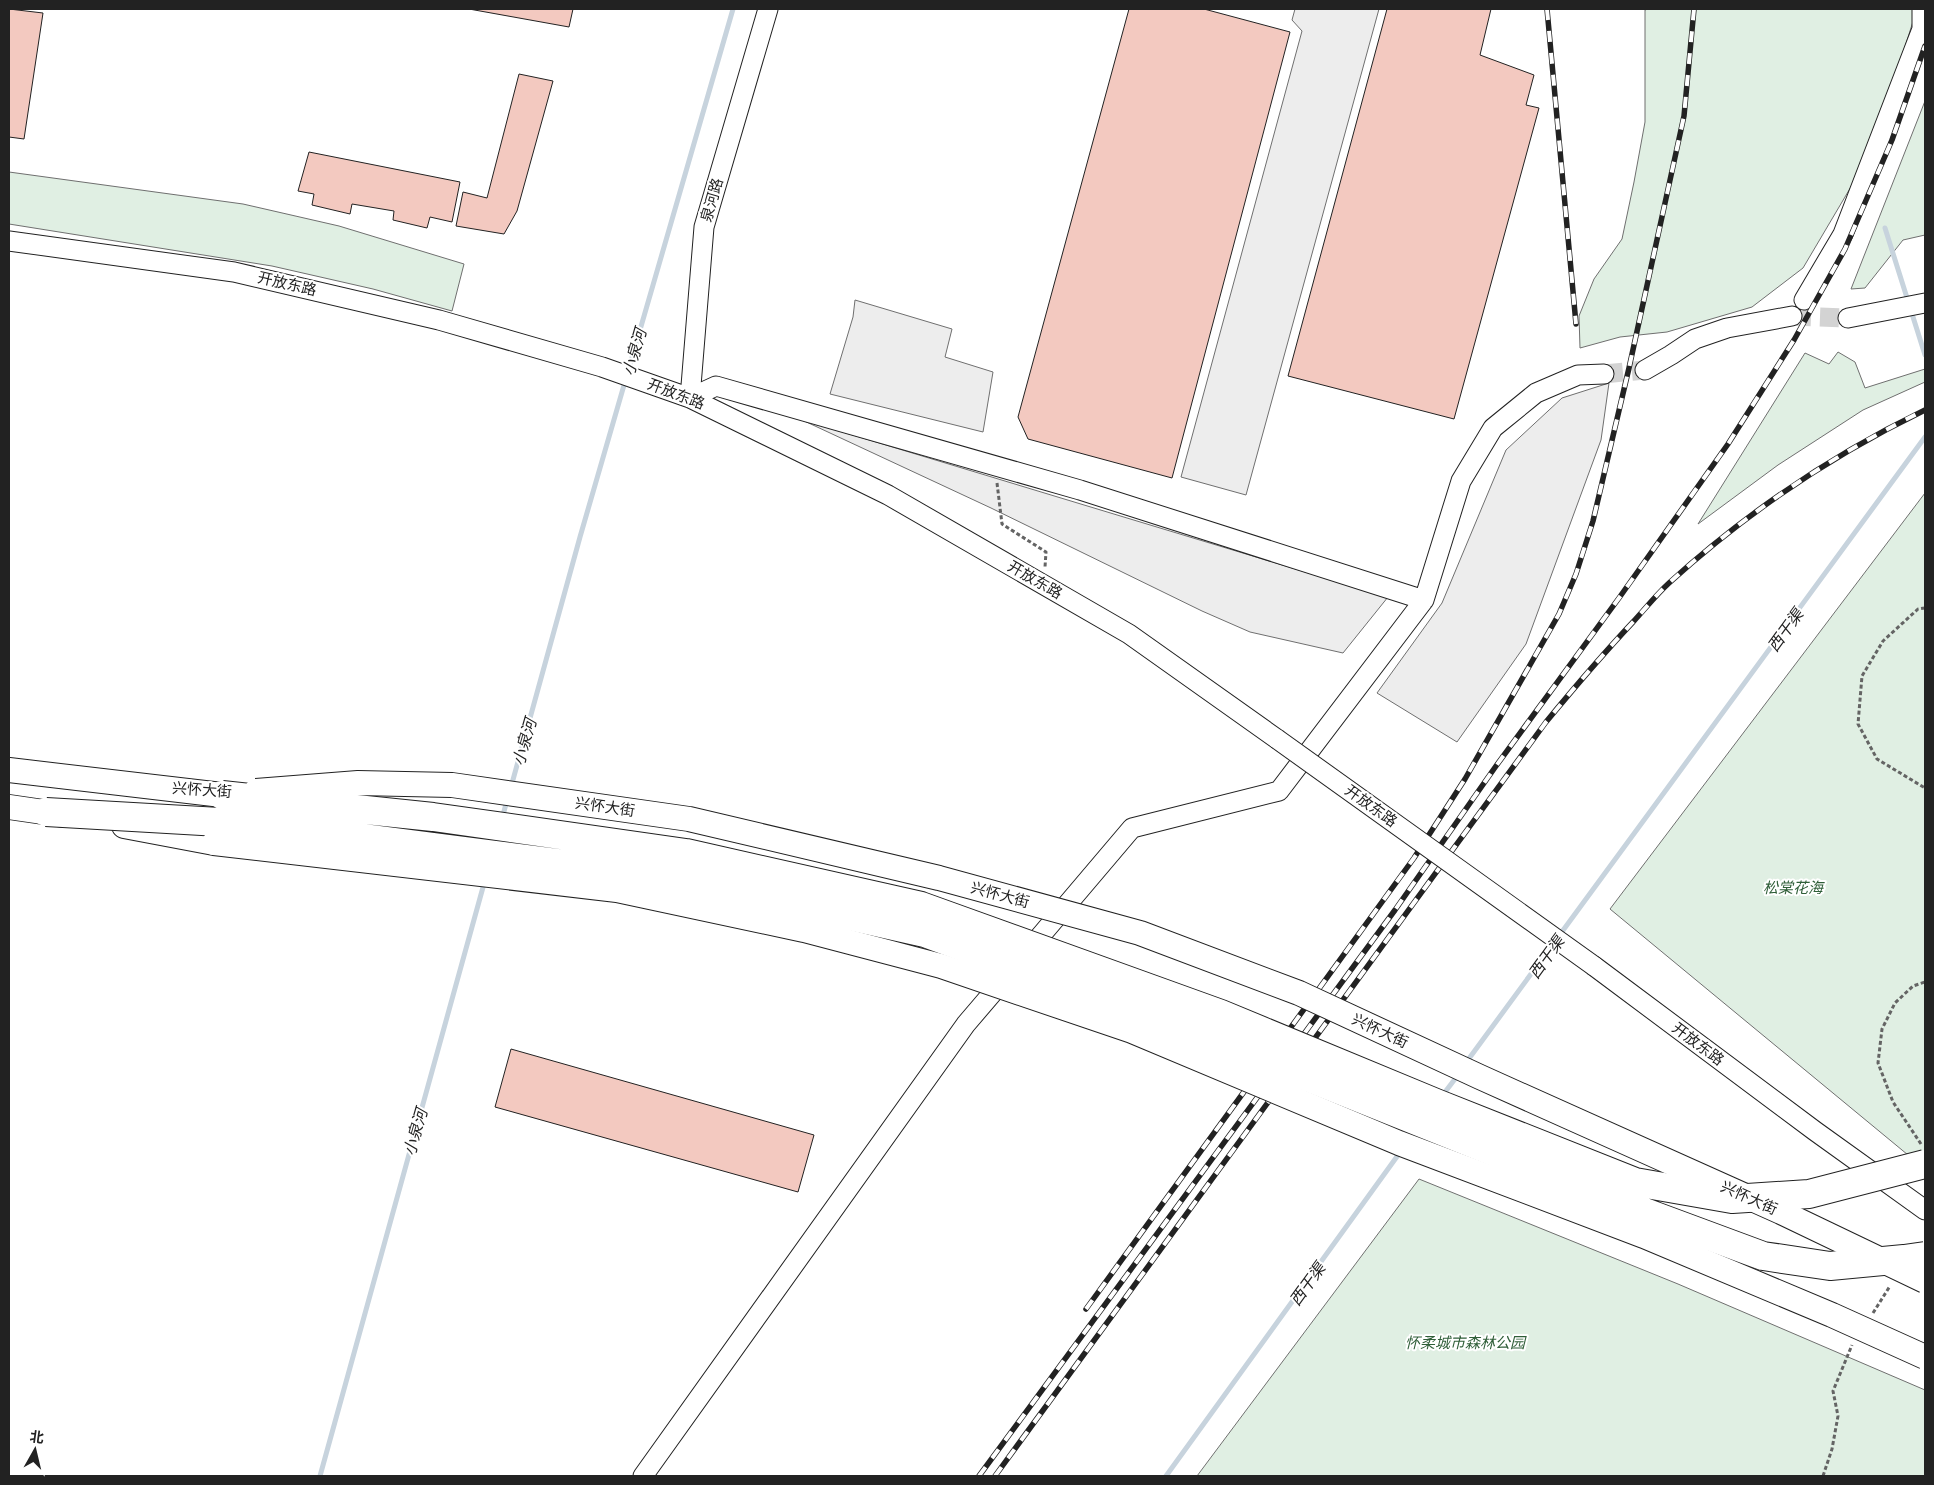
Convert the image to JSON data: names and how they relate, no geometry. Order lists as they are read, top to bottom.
{
  "streets": {
    "main road": ["兴怀大街"],
    "street": ["泉河路", "开放东路"]
  },
  "crossings": [
    ["泉河路", "开放东路"]
  ],
  "water": ["小泉河", "西干渠"],
  "parks": ["松棠花海", "怀柔城市森林公园"],
  "north": "top"
}
